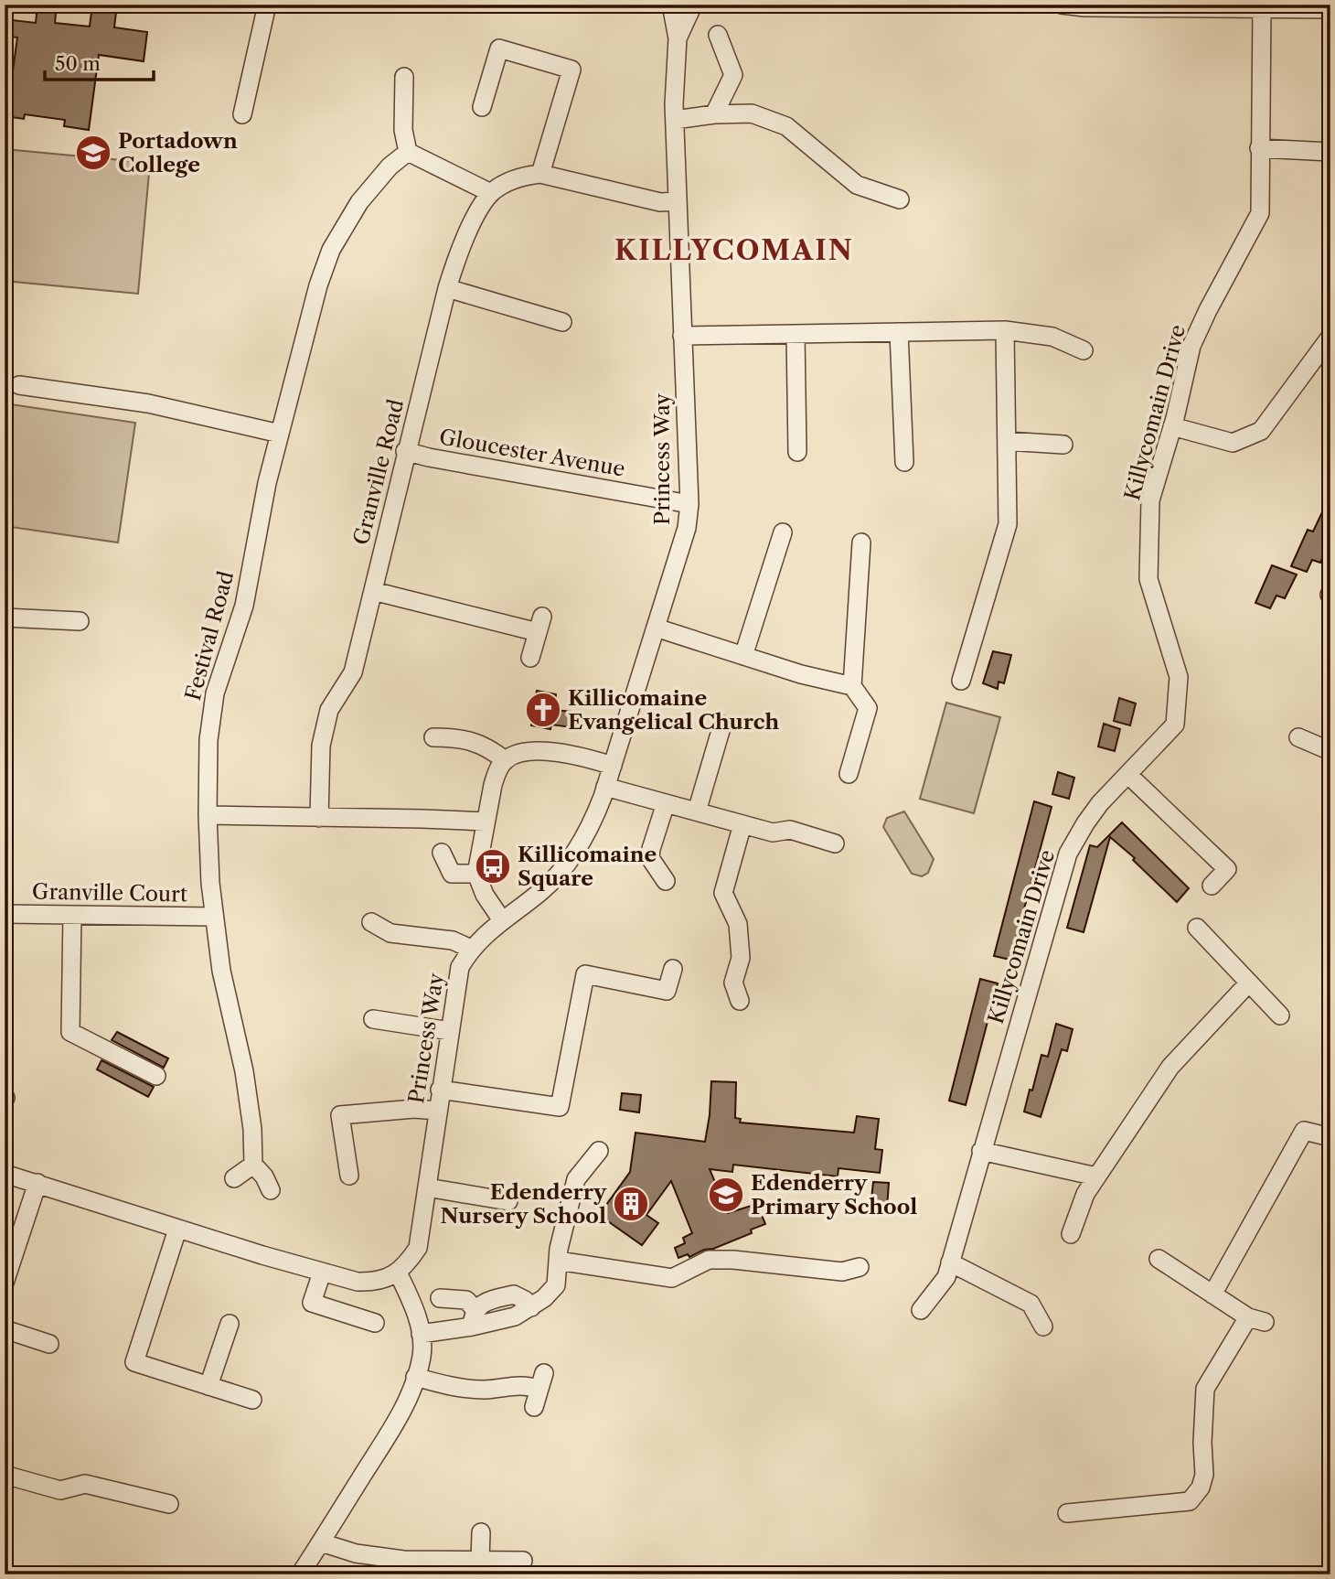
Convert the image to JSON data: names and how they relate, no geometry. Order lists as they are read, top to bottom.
{
  "streets": {
    "street": [
      "Killycomain Drive",
      "Gloucester Avenue",
      "Princess Way",
      "Granville Road",
      "Festival Road",
      "Granville Court"
    ]
  },
  "crossings": [
    ["Gloucester Avenue", "Princess Way"],
    ["Gloucester Avenue", "Granville Road"],
    ["Festival Road", "Granville Court"]
  ],
  "districts": ["KILLYCOMAIN"],
  "places": {
    "school or university": ["Portadown College", "Edenderry Primary School"],
    "church": ["Killicomaine Evangelical Church"],
    "bus stop": ["Killicomaine Square"],
    "building": ["Edenderry Nursery School"]
  },
  "scale_bar": "50 m"
}
